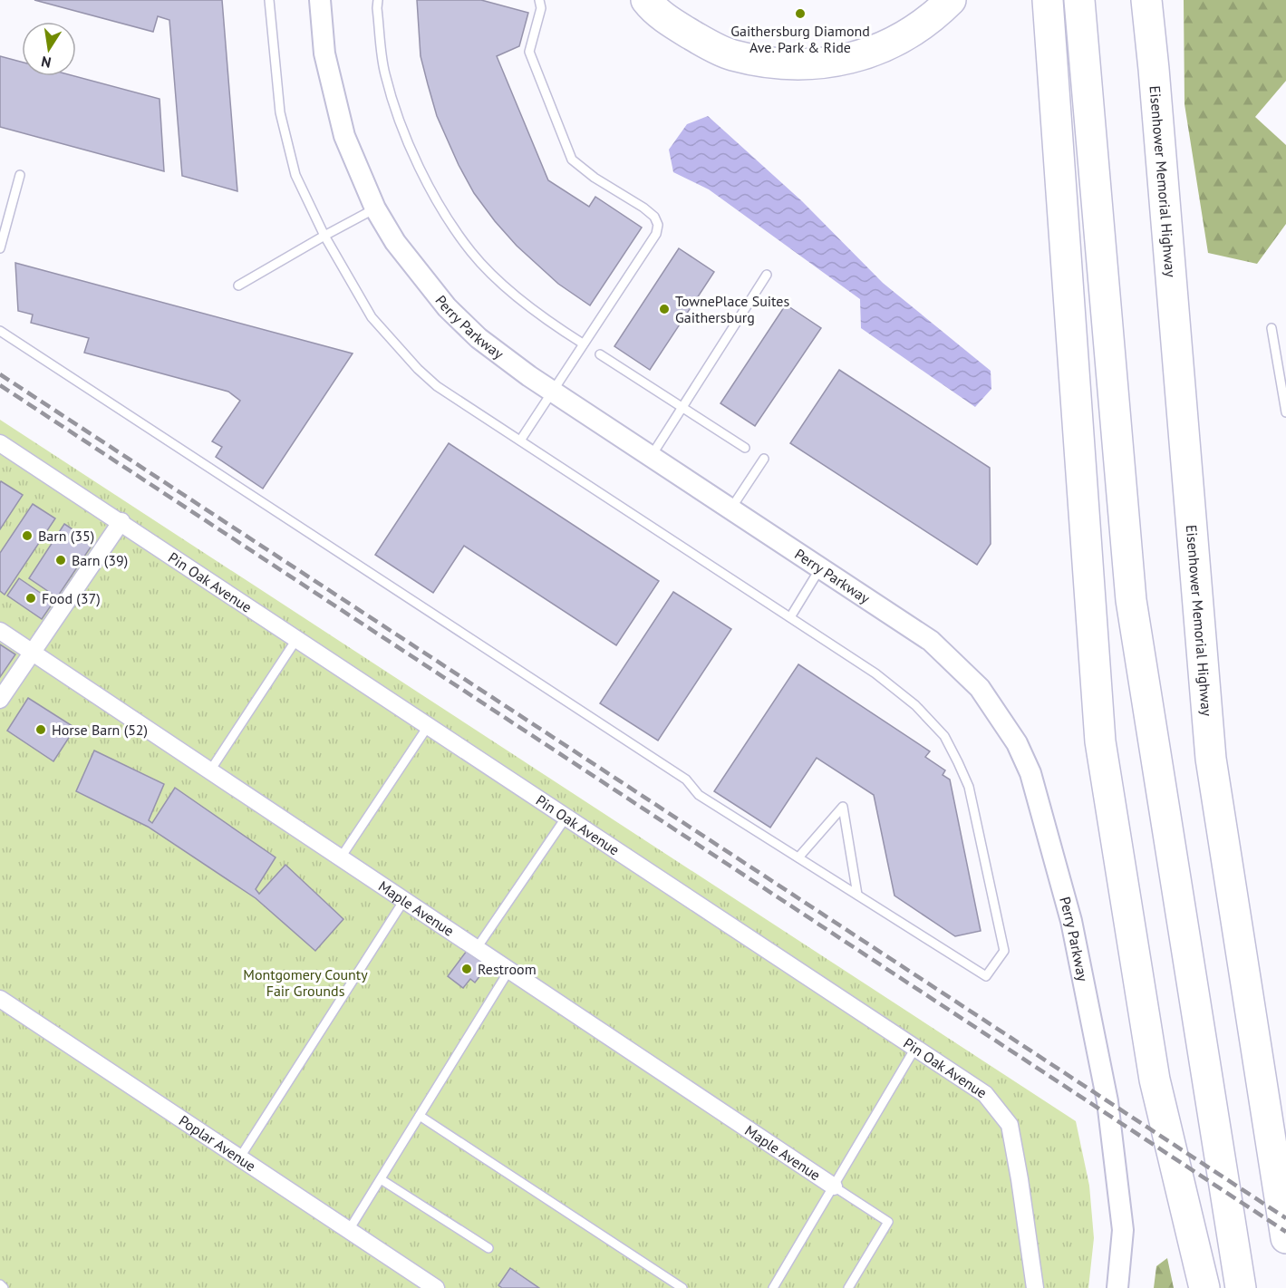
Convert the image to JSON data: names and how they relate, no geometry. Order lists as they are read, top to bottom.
{
  "streets": {
    "highway": ["Eisenhower Memorial Highway"],
    "street": [
      "Perry Parkway",
      "Pin Oak Avenue",
      "Maple Avenue",
      "Poplar Avenue"
    ]
  },
  "parks": ["Montgomery County Fair Grounds"],
  "places": [
    "Gaithersburg Diamond Ave. Park & Ride",
    "TownePlace Suites Gaithersburg",
    "Barn (35)",
    "Barn (39)",
    "Food (37)",
    "Horse Barn (52)",
    "Restroom"
  ],
  "north": "bottom"
}
